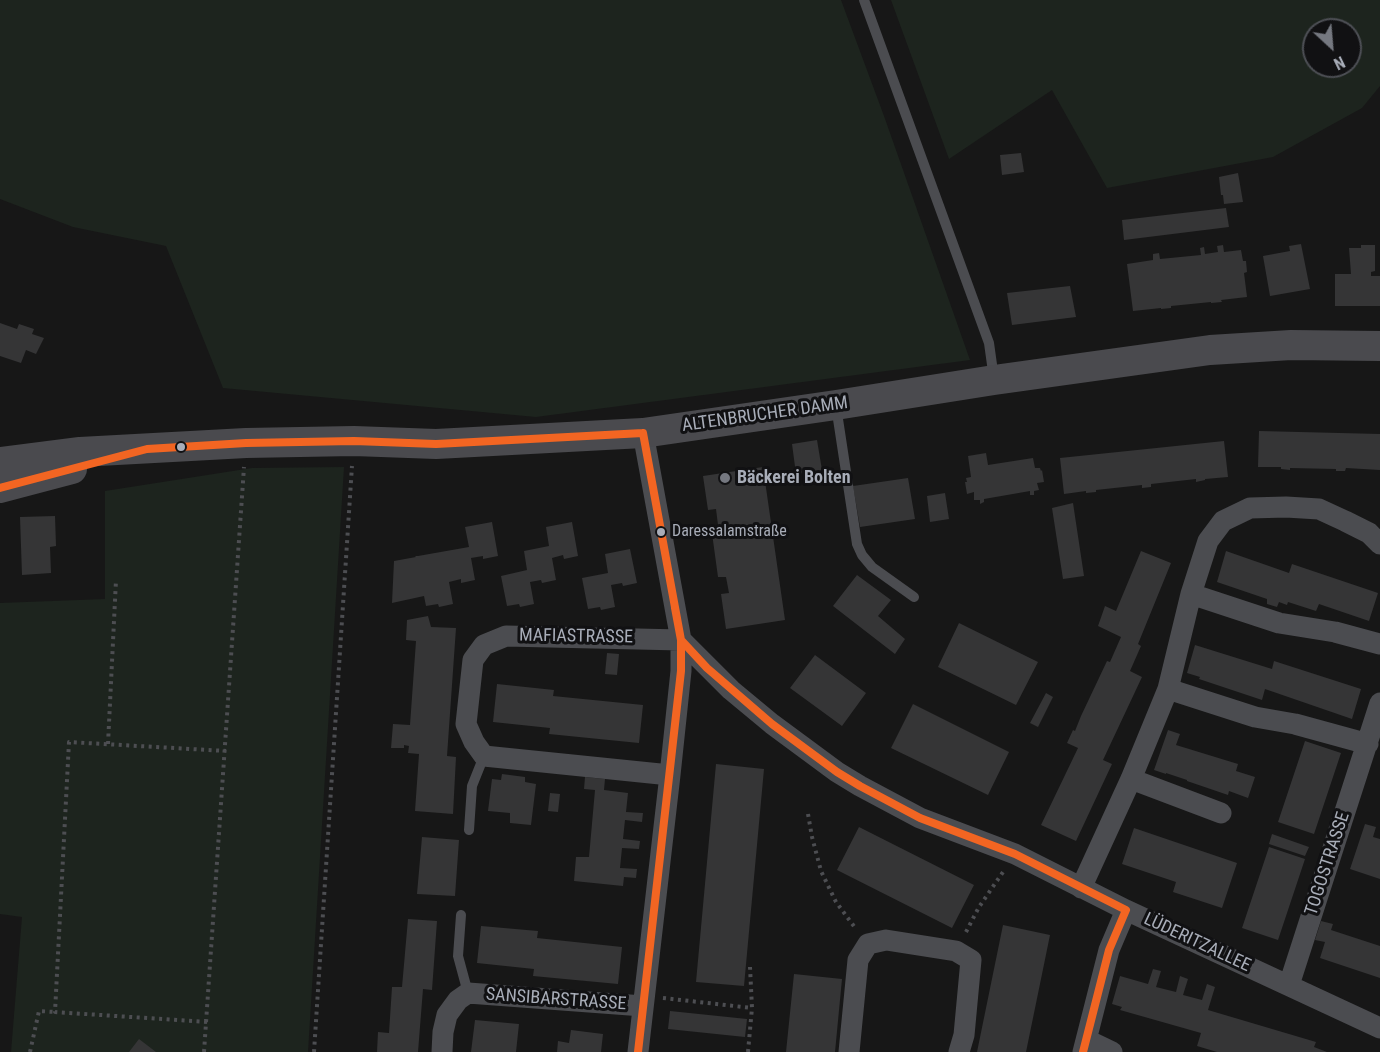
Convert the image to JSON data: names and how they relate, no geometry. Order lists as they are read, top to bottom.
{
  "streets": {
    "main road": ["ALTENBRUCHER DAMM"],
    "street": [
      "MAFIASTRASSE",
      "TOGOSTRASSE",
      "LÜDERITZALLEE",
      "SANSIBARSTRASSE"
    ]
  },
  "crossings": [
    ["MAFIASTRASSE", "LÜDERITZALLEE"],
    ["TOGOSTRASSE", "LÜDERITZALLEE"]
  ],
  "places": ["Bäckerei Bolten", "Daressalamstraße"],
  "north": "bottom right"
}
